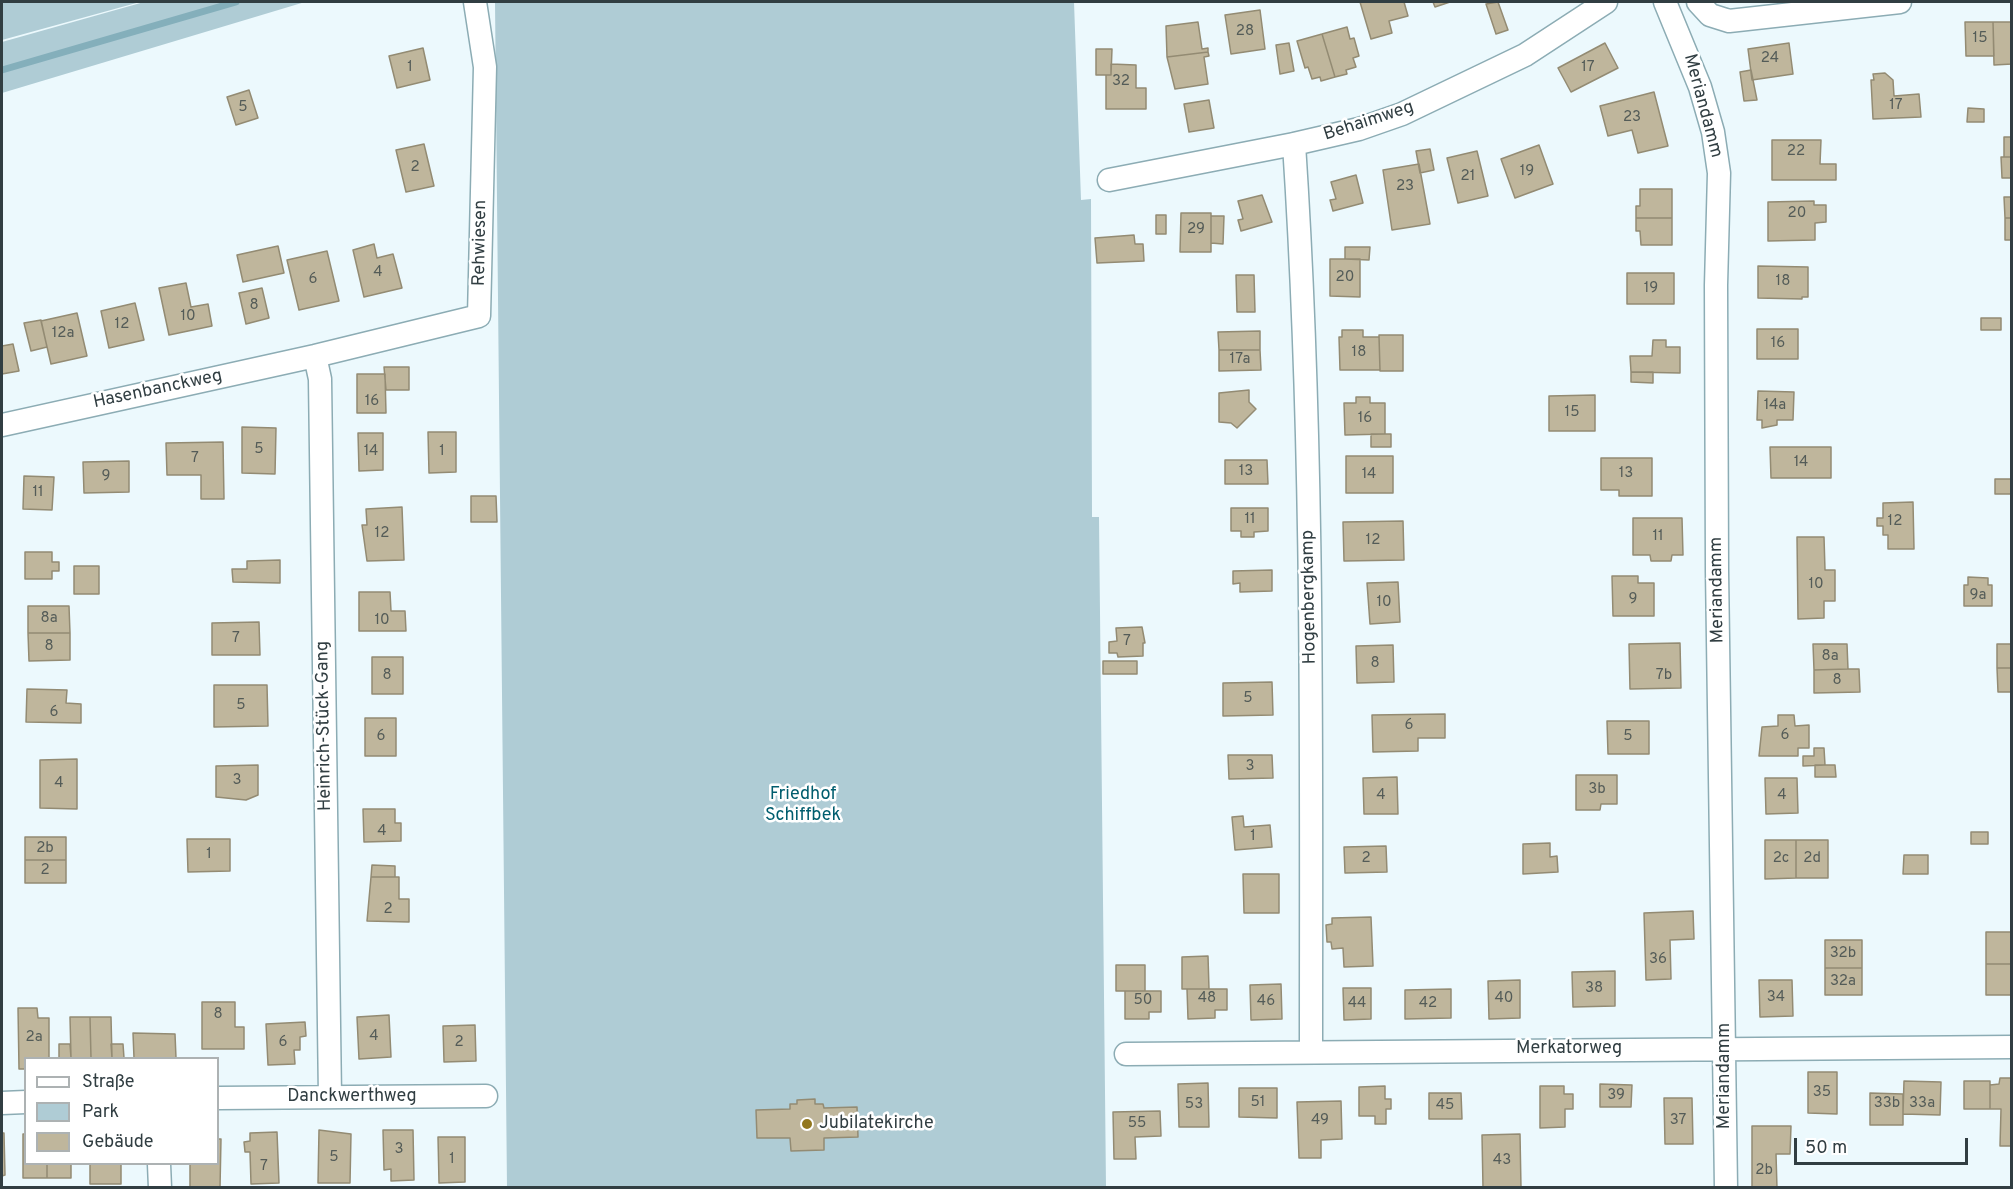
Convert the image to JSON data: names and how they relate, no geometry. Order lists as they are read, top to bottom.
{
  "streets": {
    "street": [
      "Meriandamm",
      "Behaimweg",
      "Rehwiesen",
      "Hasenbanckweg",
      "Hogenbergkamp",
      "Heinrich-Stück-Gang",
      "Merkatorweg",
      "Danckwerthweg"
    ]
  },
  "crossings": [
    ["Meriandamm", "Merkatorweg"],
    ["Behaimweg", "Hogenbergkamp"],
    ["Rehwiesen", "Hasenbanckweg"],
    ["Rehwiesen", "Heinrich-Stück-Gang"],
    ["Hasenbanckweg", "Heinrich-Stück-Gang"],
    ["Hogenbergkamp", "Merkatorweg"],
    ["Heinrich-Stück-Gang", "Danckwerthweg"]
  ],
  "parks": ["Friedhof Schiffbek"],
  "places": ["Jubilatekirche"],
  "house_numbers": [
    "28",
    "15",
    "24",
    "1",
    "17",
    "32",
    "17",
    "5",
    "23",
    "22",
    "2",
    "19",
    "21",
    "23",
    "20",
    "29",
    "4",
    "20",
    "6",
    "18",
    "19",
    "8",
    "10",
    "12",
    "12a",
    "16",
    "18",
    "17a",
    "16",
    "14a",
    "15",
    "16",
    "5",
    "14",
    "1",
    "7",
    "14",
    "13",
    "13",
    "14",
    "9",
    "11",
    "11",
    "12",
    "12",
    "11",
    "12",
    "10",
    "9a",
    "9",
    "10",
    "8a",
    "10",
    "7",
    "7",
    "8",
    "8a",
    "8",
    "8",
    "7b",
    "8",
    "5",
    "5",
    "6",
    "6",
    "6",
    "6",
    "5",
    "3",
    "3",
    "4",
    "3b",
    "4",
    "4",
    "4",
    "1",
    "2b",
    "1",
    "2",
    "2c",
    "2d",
    "2",
    "2",
    "32b",
    "36",
    "32a",
    "38",
    "34",
    "48",
    "40",
    "50",
    "46",
    "44",
    "42",
    "8",
    "4",
    "2a",
    "6",
    "2",
    "35",
    "39",
    "51",
    "33b",
    "33a",
    "53",
    "45",
    "49",
    "37",
    "55",
    "3",
    "5",
    "1",
    "43",
    "7",
    "2b"
  ],
  "legend": ["Straße", "Park", "Gebäude"],
  "scale_bar": "50 m"
}
